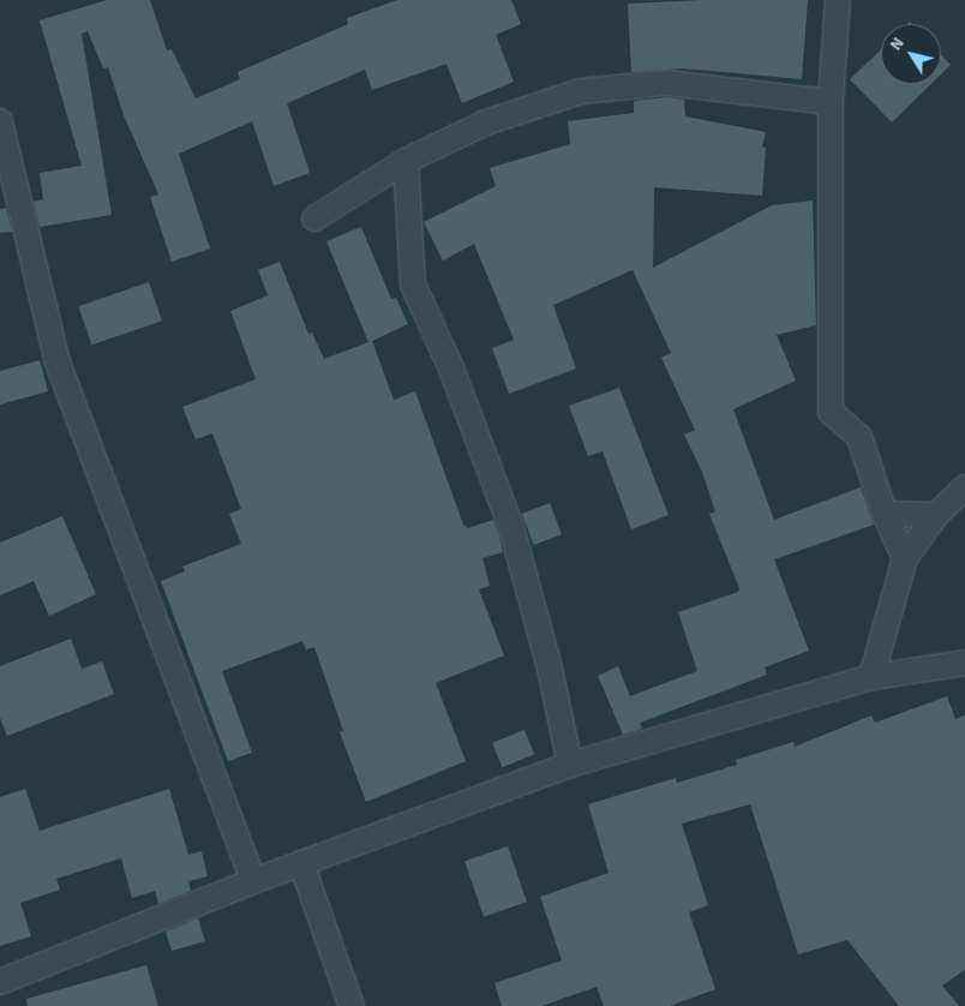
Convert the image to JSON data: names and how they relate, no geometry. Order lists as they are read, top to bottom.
{
  "north": "top left"
}
